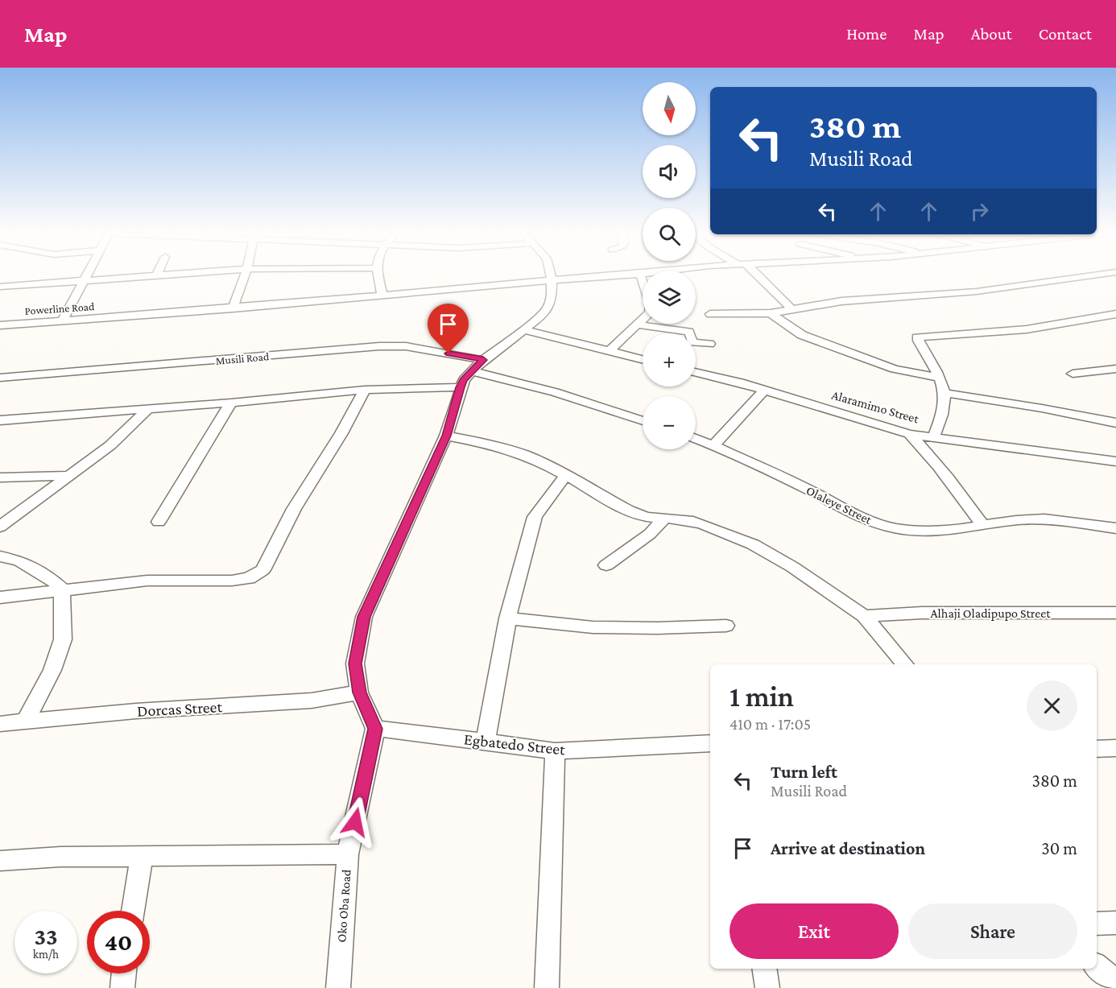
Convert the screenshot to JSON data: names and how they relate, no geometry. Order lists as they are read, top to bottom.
{
  "streets": {
    "street": [
      "Powerline Road",
      "Musili Road",
      "Alaramimo Street",
      "Olaleye Street",
      "Alhaji Oladipupo Street",
      "Dorcas Street",
      "Egbatedo Street",
      "Oko Oba Road"
    ]
  },
  "crossings": [
    ["Egbatedo Street", "Oko Oba Road"]
  ],
  "north": "bottom",
  "page": {
    "header": "Map",
    "nav": [
      "Home",
      "Map",
      "About",
      "Contact"
    ],
    "map_buttons": ["+", "−"],
    "turn": ["380 m", "Musili Road"],
    "heading": ["1 min", "410 m · 17:05"],
    "list": [
      {
        "name": "Turn left",
        "note": "Musili Road",
        "value": "380 m"
      },
      {
        "name": "Arrive at destination",
        "value": "30 m"
      }
    ],
    "buttons": ["Exit", "Share"],
    "speed": "33 km/h",
    "limit": "40"
  }
}
